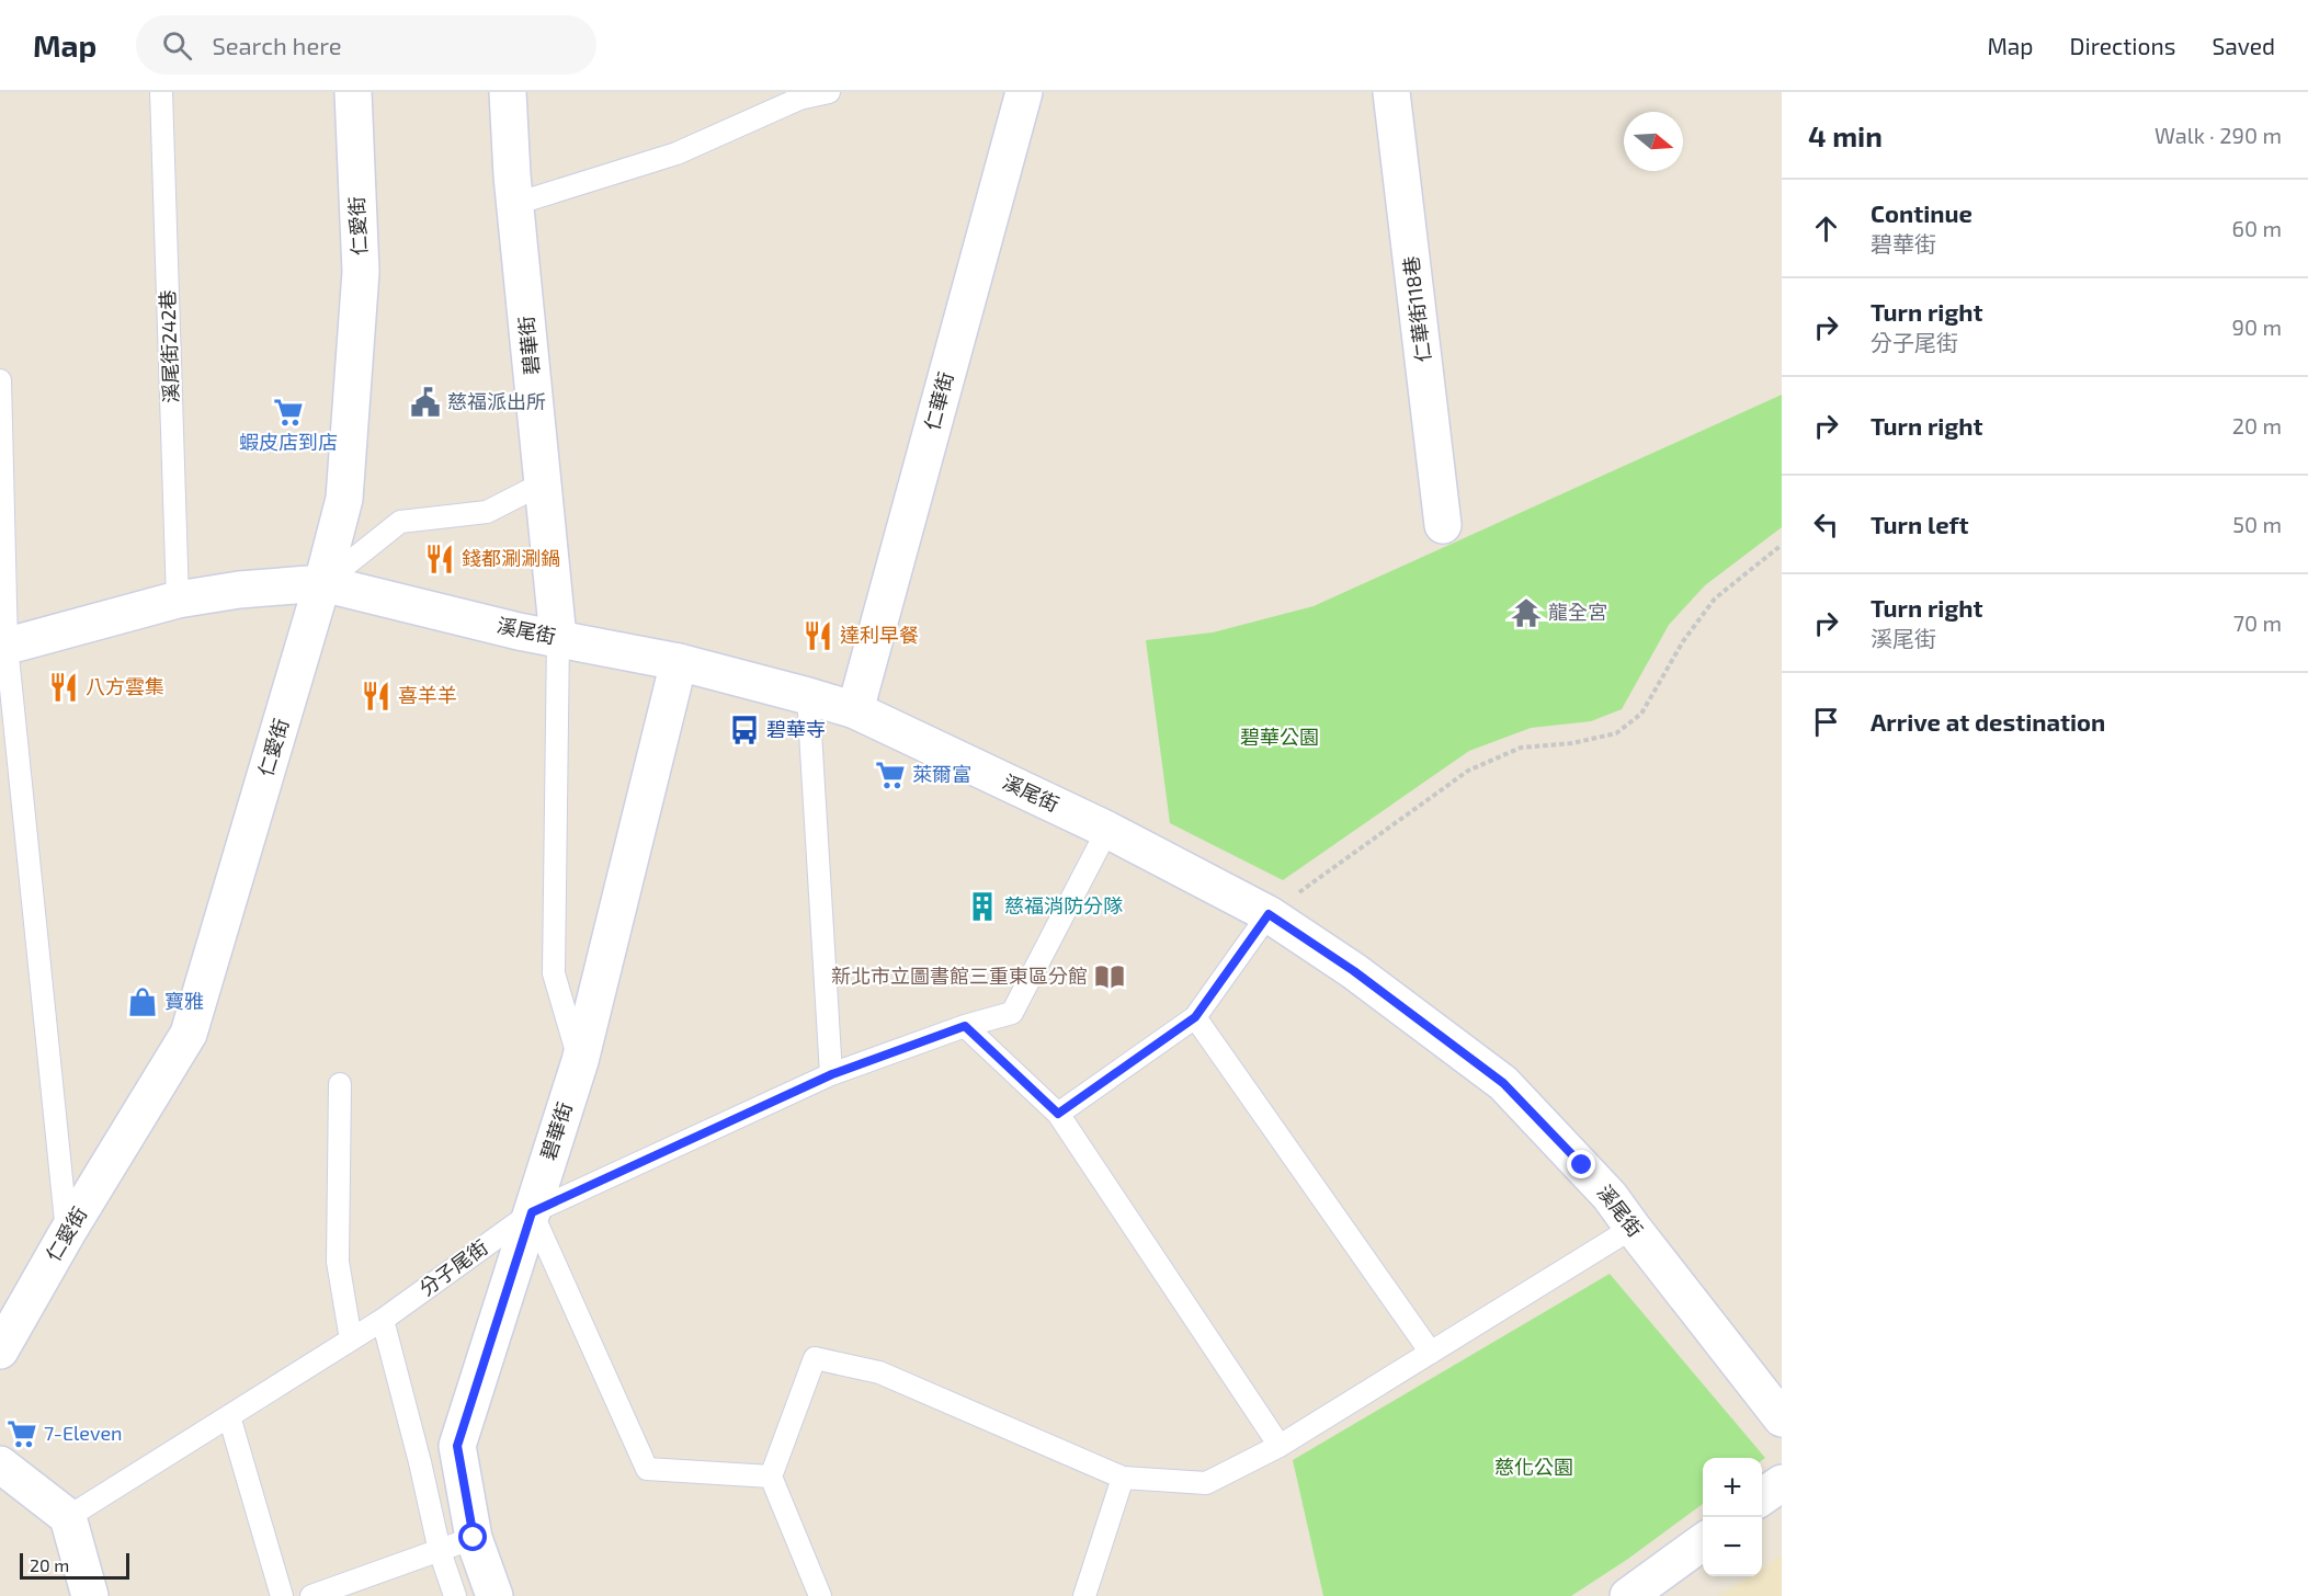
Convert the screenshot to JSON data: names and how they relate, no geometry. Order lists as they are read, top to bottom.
{
  "streets": {
    "street": [
      "仁愛街",
      "仁華街118巷",
      "碧華街",
      "仁華街",
      "溪尾街"
    ],
    "lane": ["溪尾街242巷", "分子尾街"]
  },
  "crossings": [
    ["仁愛街", "溪尾街"],
    ["碧華街", "溪尾街"],
    ["碧華街", "分子尾街"],
    ["溪尾街242巷", "溪尾街"],
    ["仁華街", "溪尾街"],
    ["溪尾街", "分子尾街"]
  ],
  "parks": ["碧華公園", "慈化公園"],
  "places": {
    "public building": ["慈福派出所"],
    "supermarket": ["蝦皮店到店", "萊爾富", "7-Eleven"],
    "restaurant": [
      "錢都涮涮鍋",
      "達利早餐",
      "八方雲集",
      "喜羊羊"
    ],
    "temple": ["龍全宮"],
    "bus stop": ["碧華寺"],
    "building": ["慈福消防分隊"],
    "library": ["新北市立圖書館三重東區分館"],
    "shop": ["寶雅"]
  },
  "scale_bar": "20 m",
  "north": "right",
  "page": {
    "header": "Map",
    "search": "Search here",
    "nav": ["Map", "Directions", "Saved"],
    "heading": ["4 min", "Walk · 290 m"],
    "list": [
      ["Continue", "碧華街", "60 m"],
      ["Turn right", "分子尾街", "90 m"],
      ["Turn right", "20 m"],
      ["Turn left", "50 m"],
      ["Turn right", "溪尾街", "70 m"],
      "Arrive at destination"
    ],
    "map_buttons": ["+", "−"],
    "scale": "20 m"
  }
}
